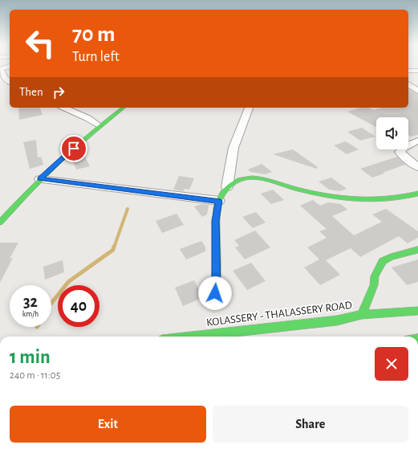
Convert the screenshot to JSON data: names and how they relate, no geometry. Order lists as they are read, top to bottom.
{
  "streets": {
    "main road": ["KOLASSERY - THALASSERY ROAD"]
  },
  "page": {
    "turn": ["70 m", "Turn left"],
    "then": "Then",
    "speed": "32 km/h",
    "limit": "40",
    "heading": ["1 min", "240 m · 11:05"],
    "buttons": ["Exit", "Share"]
  }
}
